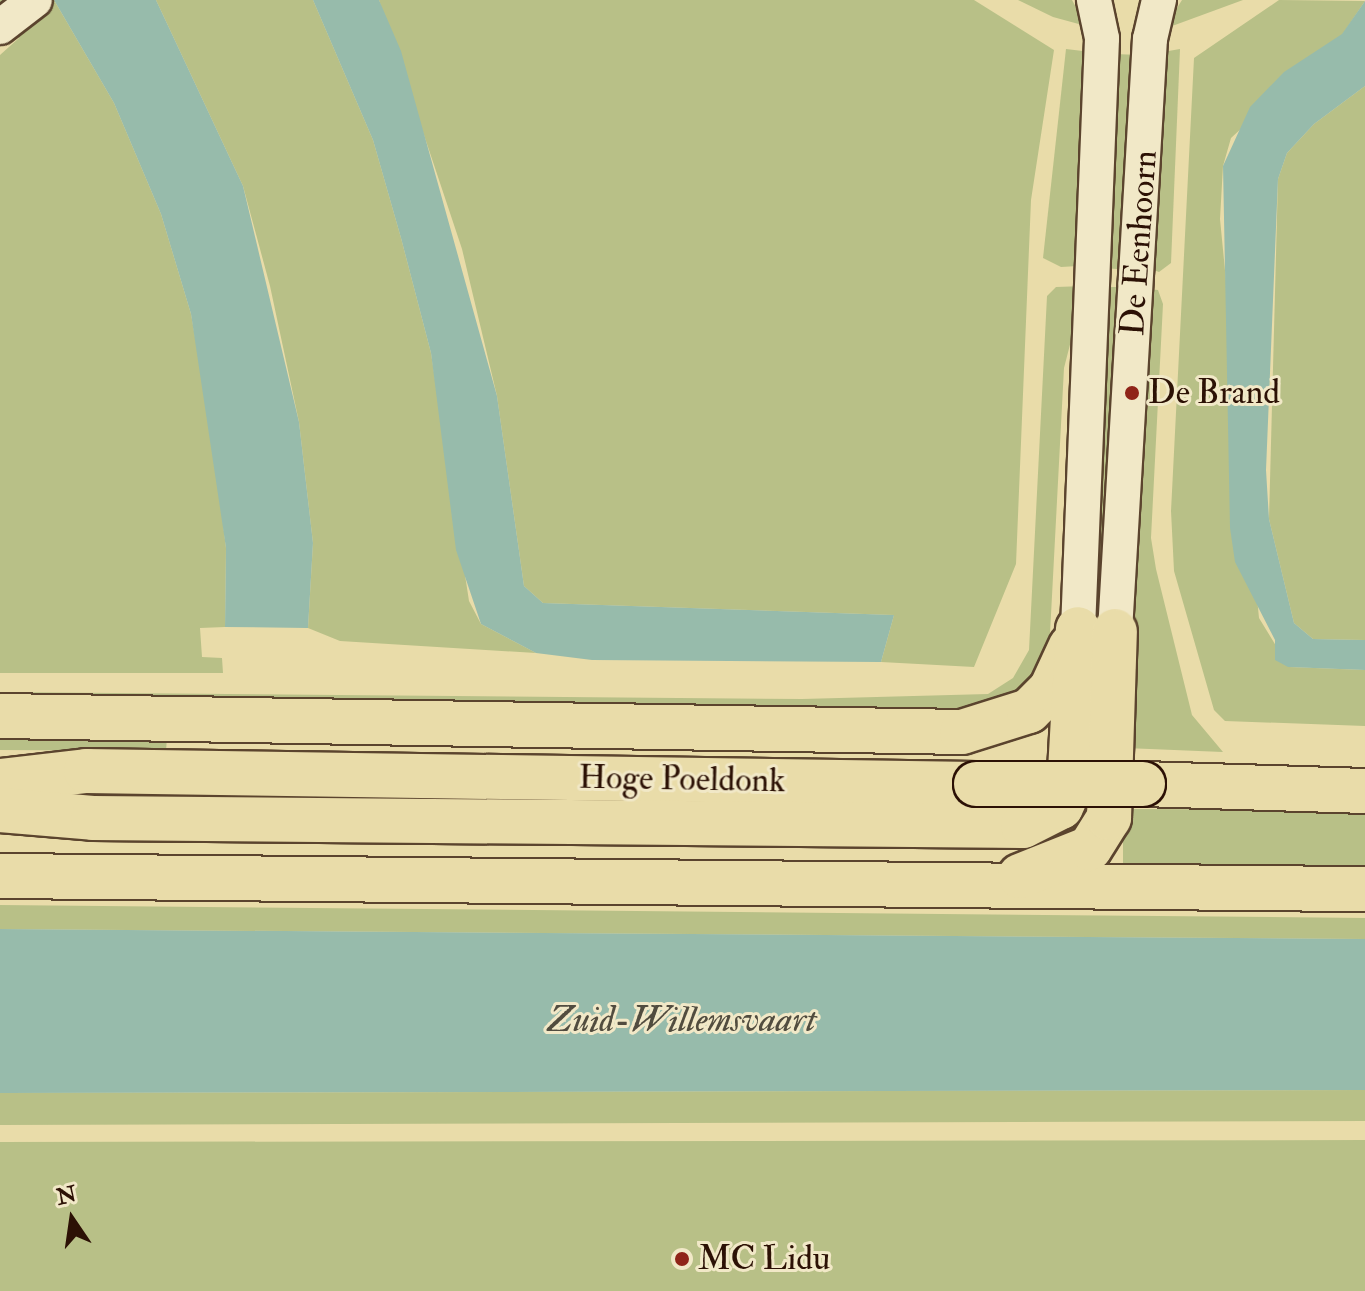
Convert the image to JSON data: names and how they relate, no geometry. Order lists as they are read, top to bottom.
{
  "streets": {
    "highway": ["Hoge Poeldonk"],
    "street": ["De Eenhoorn"]
  },
  "water": ["Zuid-Willemsvaart"],
  "places": ["De Brand", "MC Lidu"],
  "north": "top"
}
